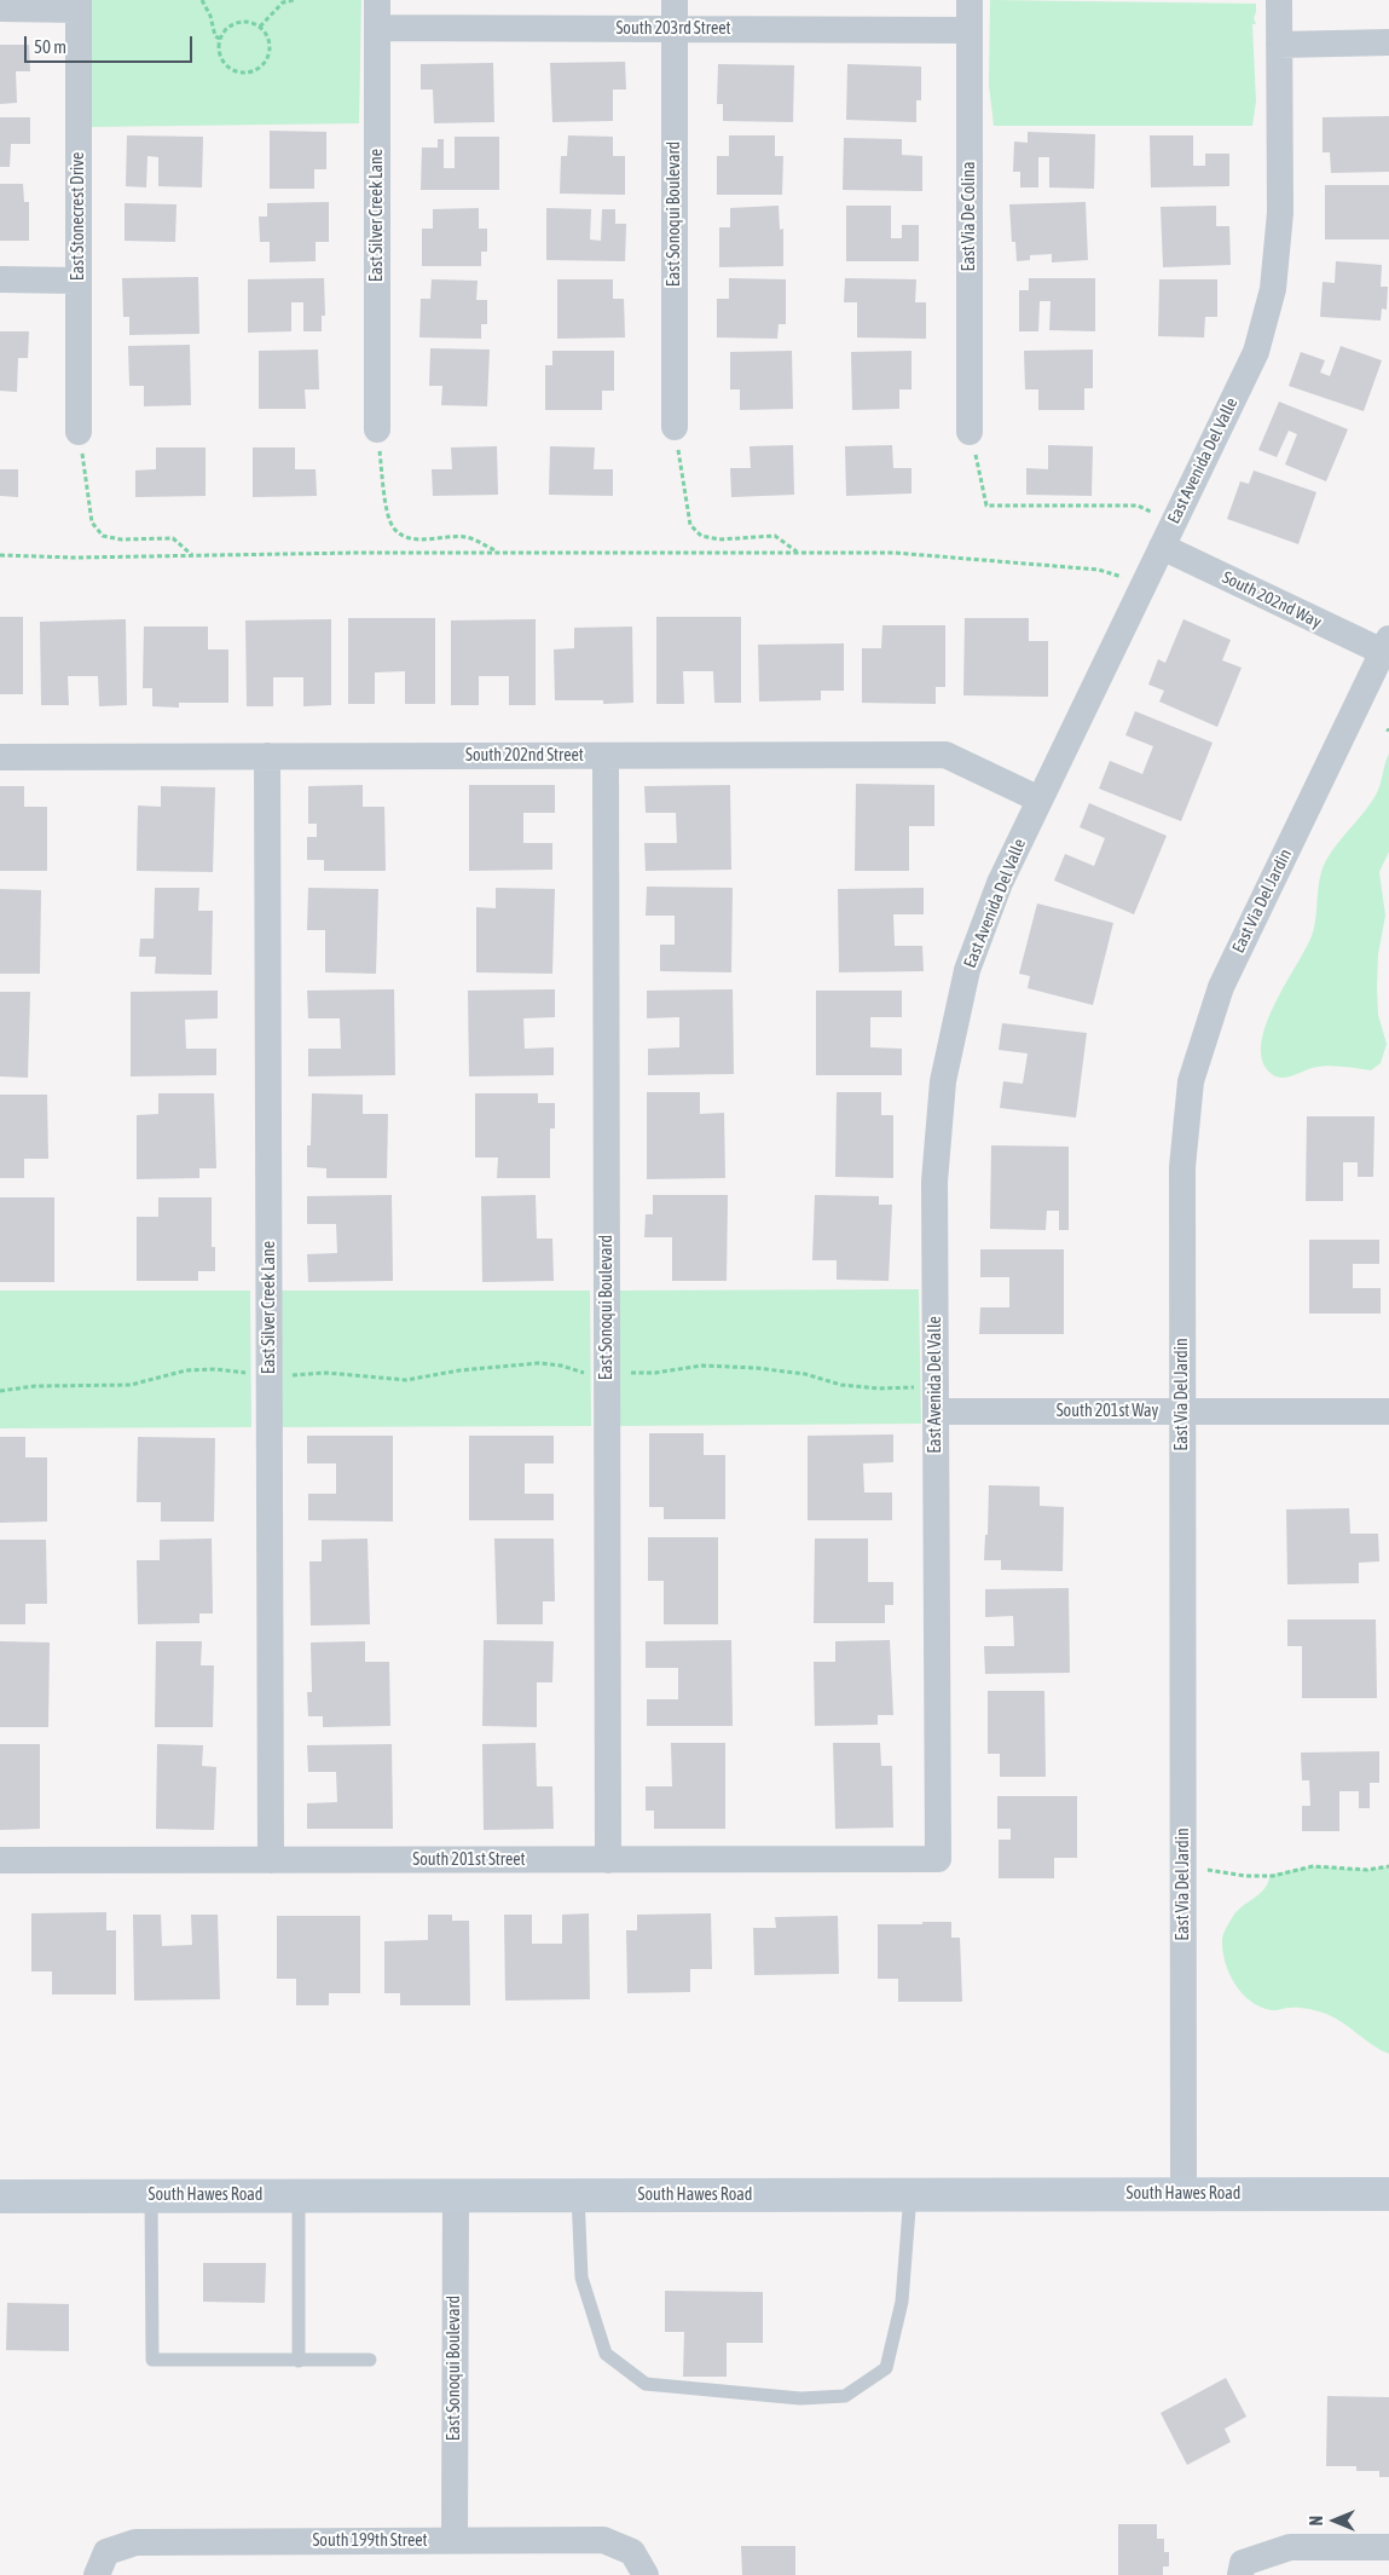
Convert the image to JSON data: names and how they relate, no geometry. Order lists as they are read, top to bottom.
{
  "streets": {
    "main road": ["South Hawes Road"],
    "street": [
      "South 203rd Street",
      "East Sonoqui Boulevard",
      "East Silver Creek Lane",
      "East Stonecrest Drive",
      "East Via De Colina",
      "East Avenida Del Valle",
      "South 202nd Way",
      "South 202nd Street",
      "East Via Del Jardin",
      "South 201st Way",
      "South 201st Street",
      "South 199th Street"
    ]
  },
  "crossings": [
    ["South 203rd Street", "East Sonoqui Boulevard"],
    ["South 203rd Street", "East Silver Creek Lane"],
    ["South 203rd Street", "East Via De Colina"],
    ["East Sonoqui Boulevard", "South 202nd Street"],
    ["East Sonoqui Boulevard", "South 201st Street"],
    ["East Sonoqui Boulevard", "South Hawes Road"],
    ["East Sonoqui Boulevard", "South 199th Street"],
    ["East Silver Creek Lane", "South 202nd Street"],
    ["East Silver Creek Lane", "South 201st Street"],
    ["East Avenida Del Valle", "South 202nd Way"],
    ["East Avenida Del Valle", "South 202nd Street"],
    ["East Avenida Del Valle", "South 201st Way"],
    ["East Avenida Del Valle", "South 201st Street"],
    ["South 202nd Way", "East Via Del Jardin"],
    ["East Via Del Jardin", "South 201st Way"],
    ["East Via Del Jardin", "South Hawes Road"]
  ],
  "scale_bar": "50 m",
  "north": "left"
}
